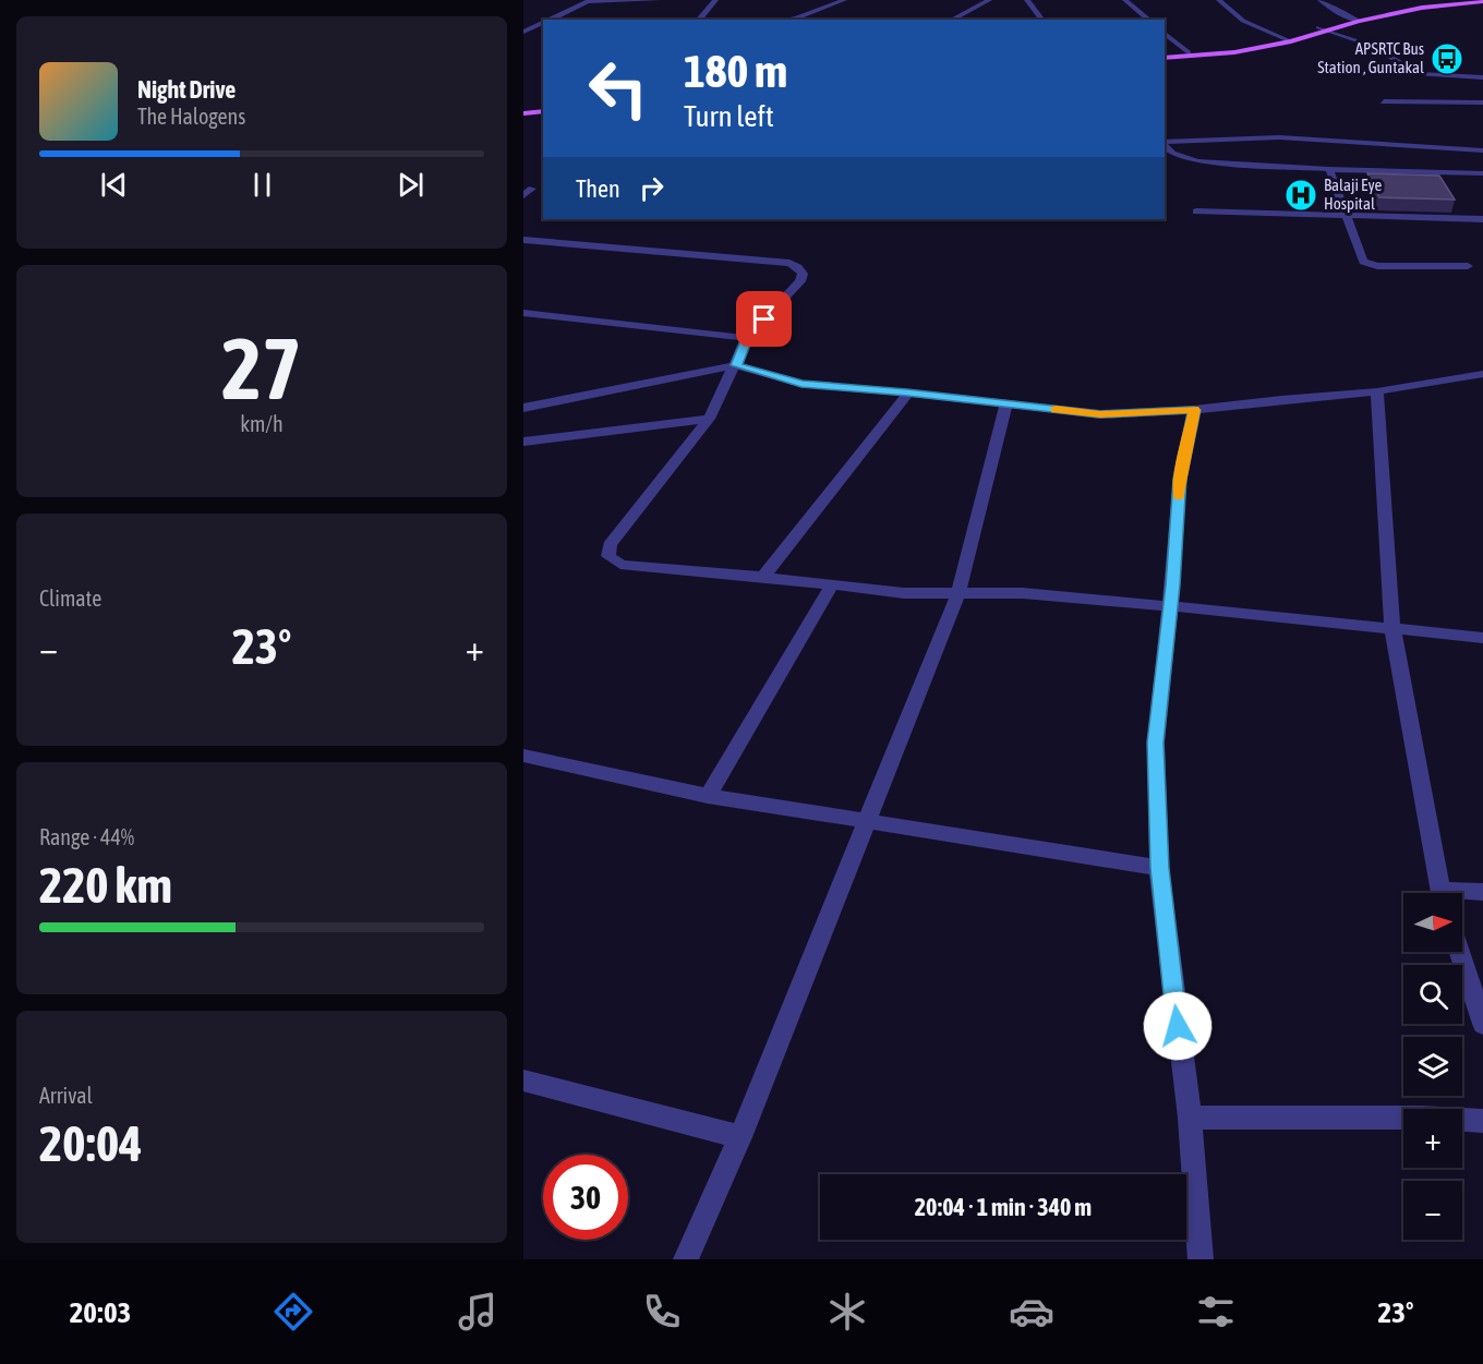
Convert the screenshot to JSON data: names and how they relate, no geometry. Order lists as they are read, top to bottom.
{
  "places": {
    "bus stop": ["APSRTC Bus Station , Guntakal"],
    "hospital": ["Balaji Eye Hospital"]
  },
  "north": "right",
  "page": {
    "turn": ["180 m", "Turn left"],
    "song": ["Night Drive", "The Halogens"],
    "then": "Then",
    "tile": [
      ["27", "km/h"],
      "Climate",
      ["Range · 44%", "220 km"],
      ["Arrival", "20:04"]
    ],
    "heat": ["−", "23°", "+"],
    "map_buttons": ["+", "−"],
    "limit": "30",
    "trip": "20:04 · 1 min · 340 m",
    "tabs": ["20:03", "23°"]
  }
}
